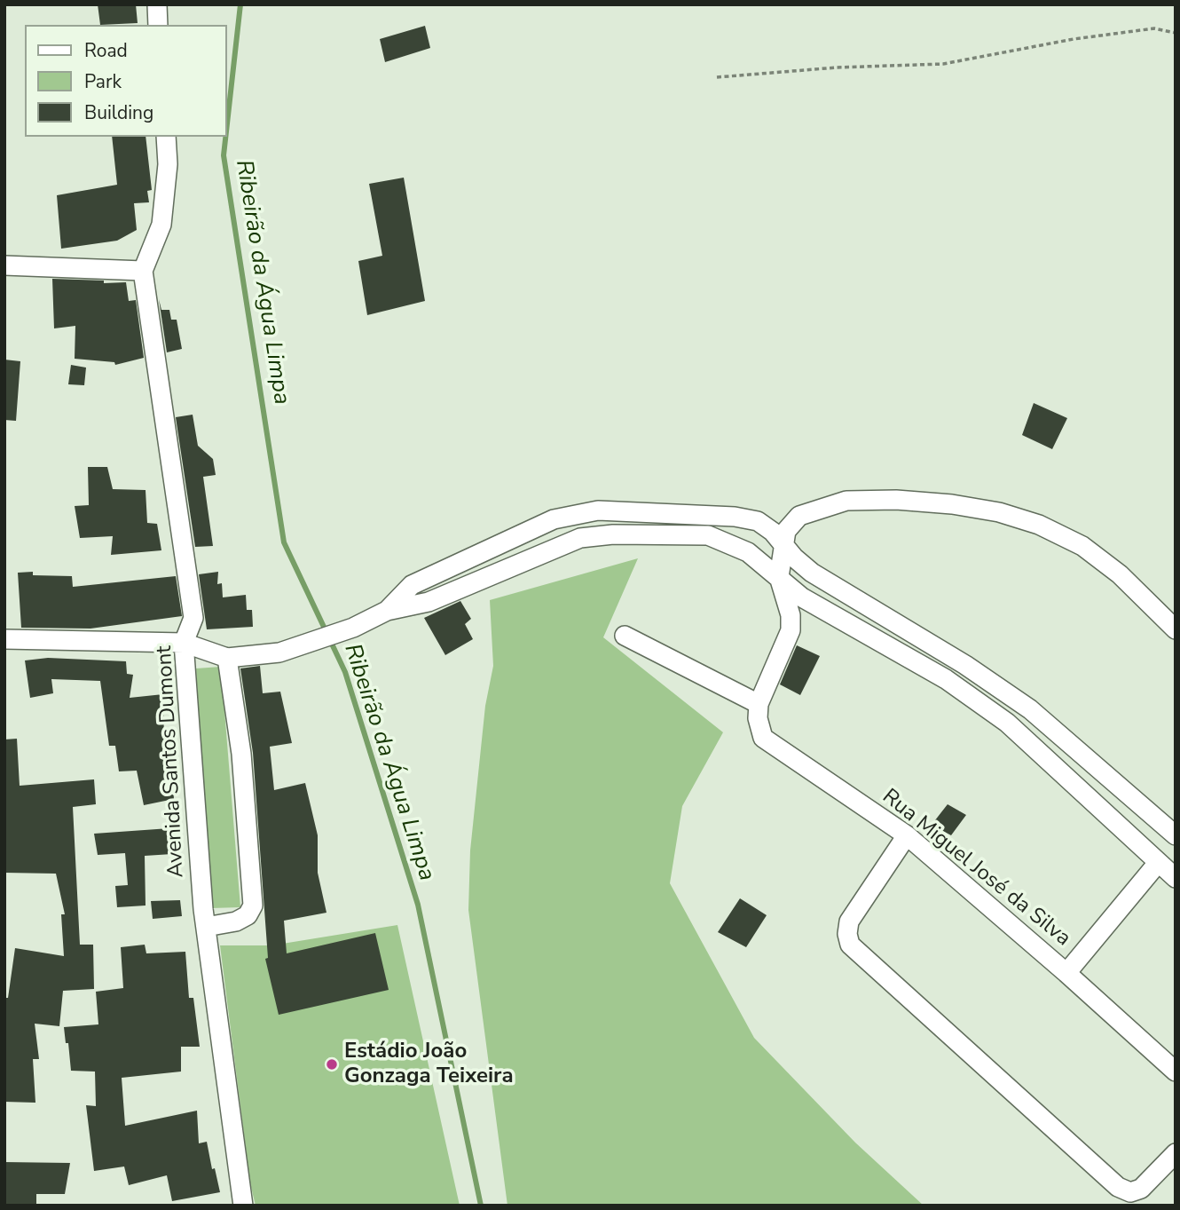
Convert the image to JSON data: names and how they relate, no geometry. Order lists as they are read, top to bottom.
{
  "streets": {
    "street": ["Avenida Santos Dumont", "Rua Miguel José da Silva"]
  },
  "water": ["Ribeirão da Água Limpa"],
  "places": ["Estádio João Gonzaga Teixeira"],
  "legend": ["Road", "Park", "Building"]
}
